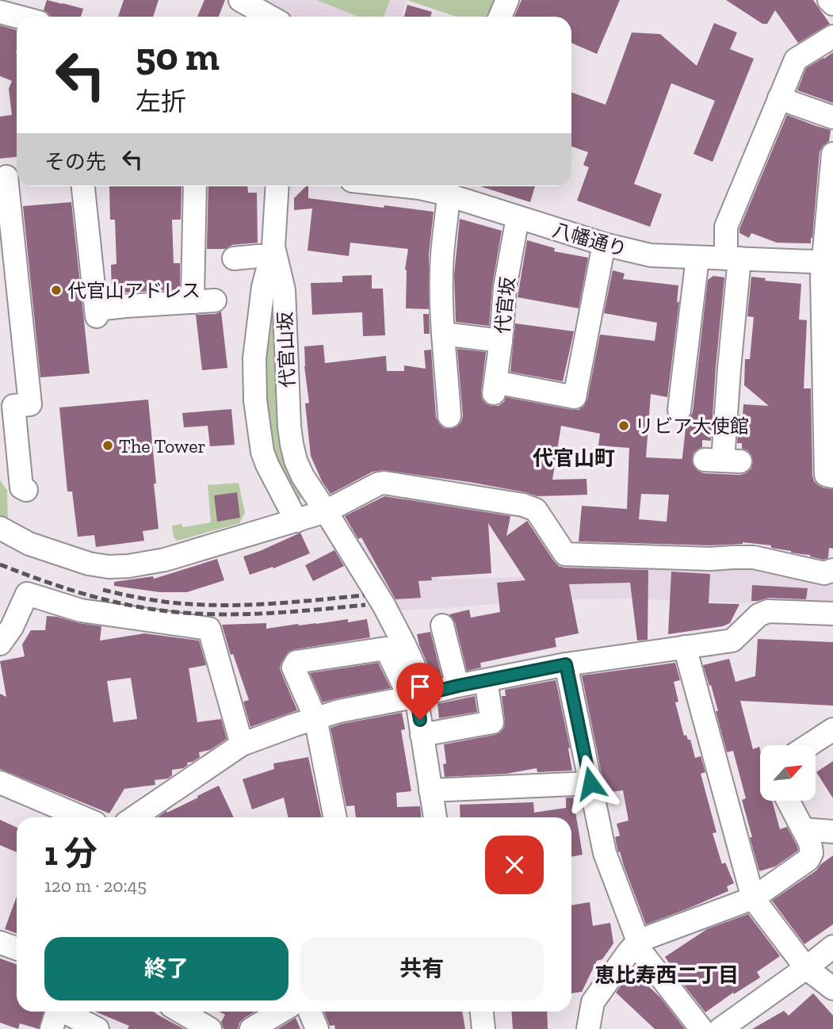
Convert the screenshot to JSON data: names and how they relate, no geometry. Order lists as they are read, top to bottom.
{
  "streets": {
    "street": ["八幡通り", "代官坂", "代官山坂"]
  },
  "crossings": [
    ["八幡通り", "代官坂"]
  ],
  "districts": ["代官山町", "恵比寿西二丁目"],
  "places": ["代官山アドレス", "リビア大使館", "The Tower"],
  "north": "top right",
  "page": {
    "turn": ["50 m", "左折"],
    "then": "その先",
    "heading": ["1 分", "120 m · 20:45"],
    "buttons": ["終了", "共有"]
  }
}
